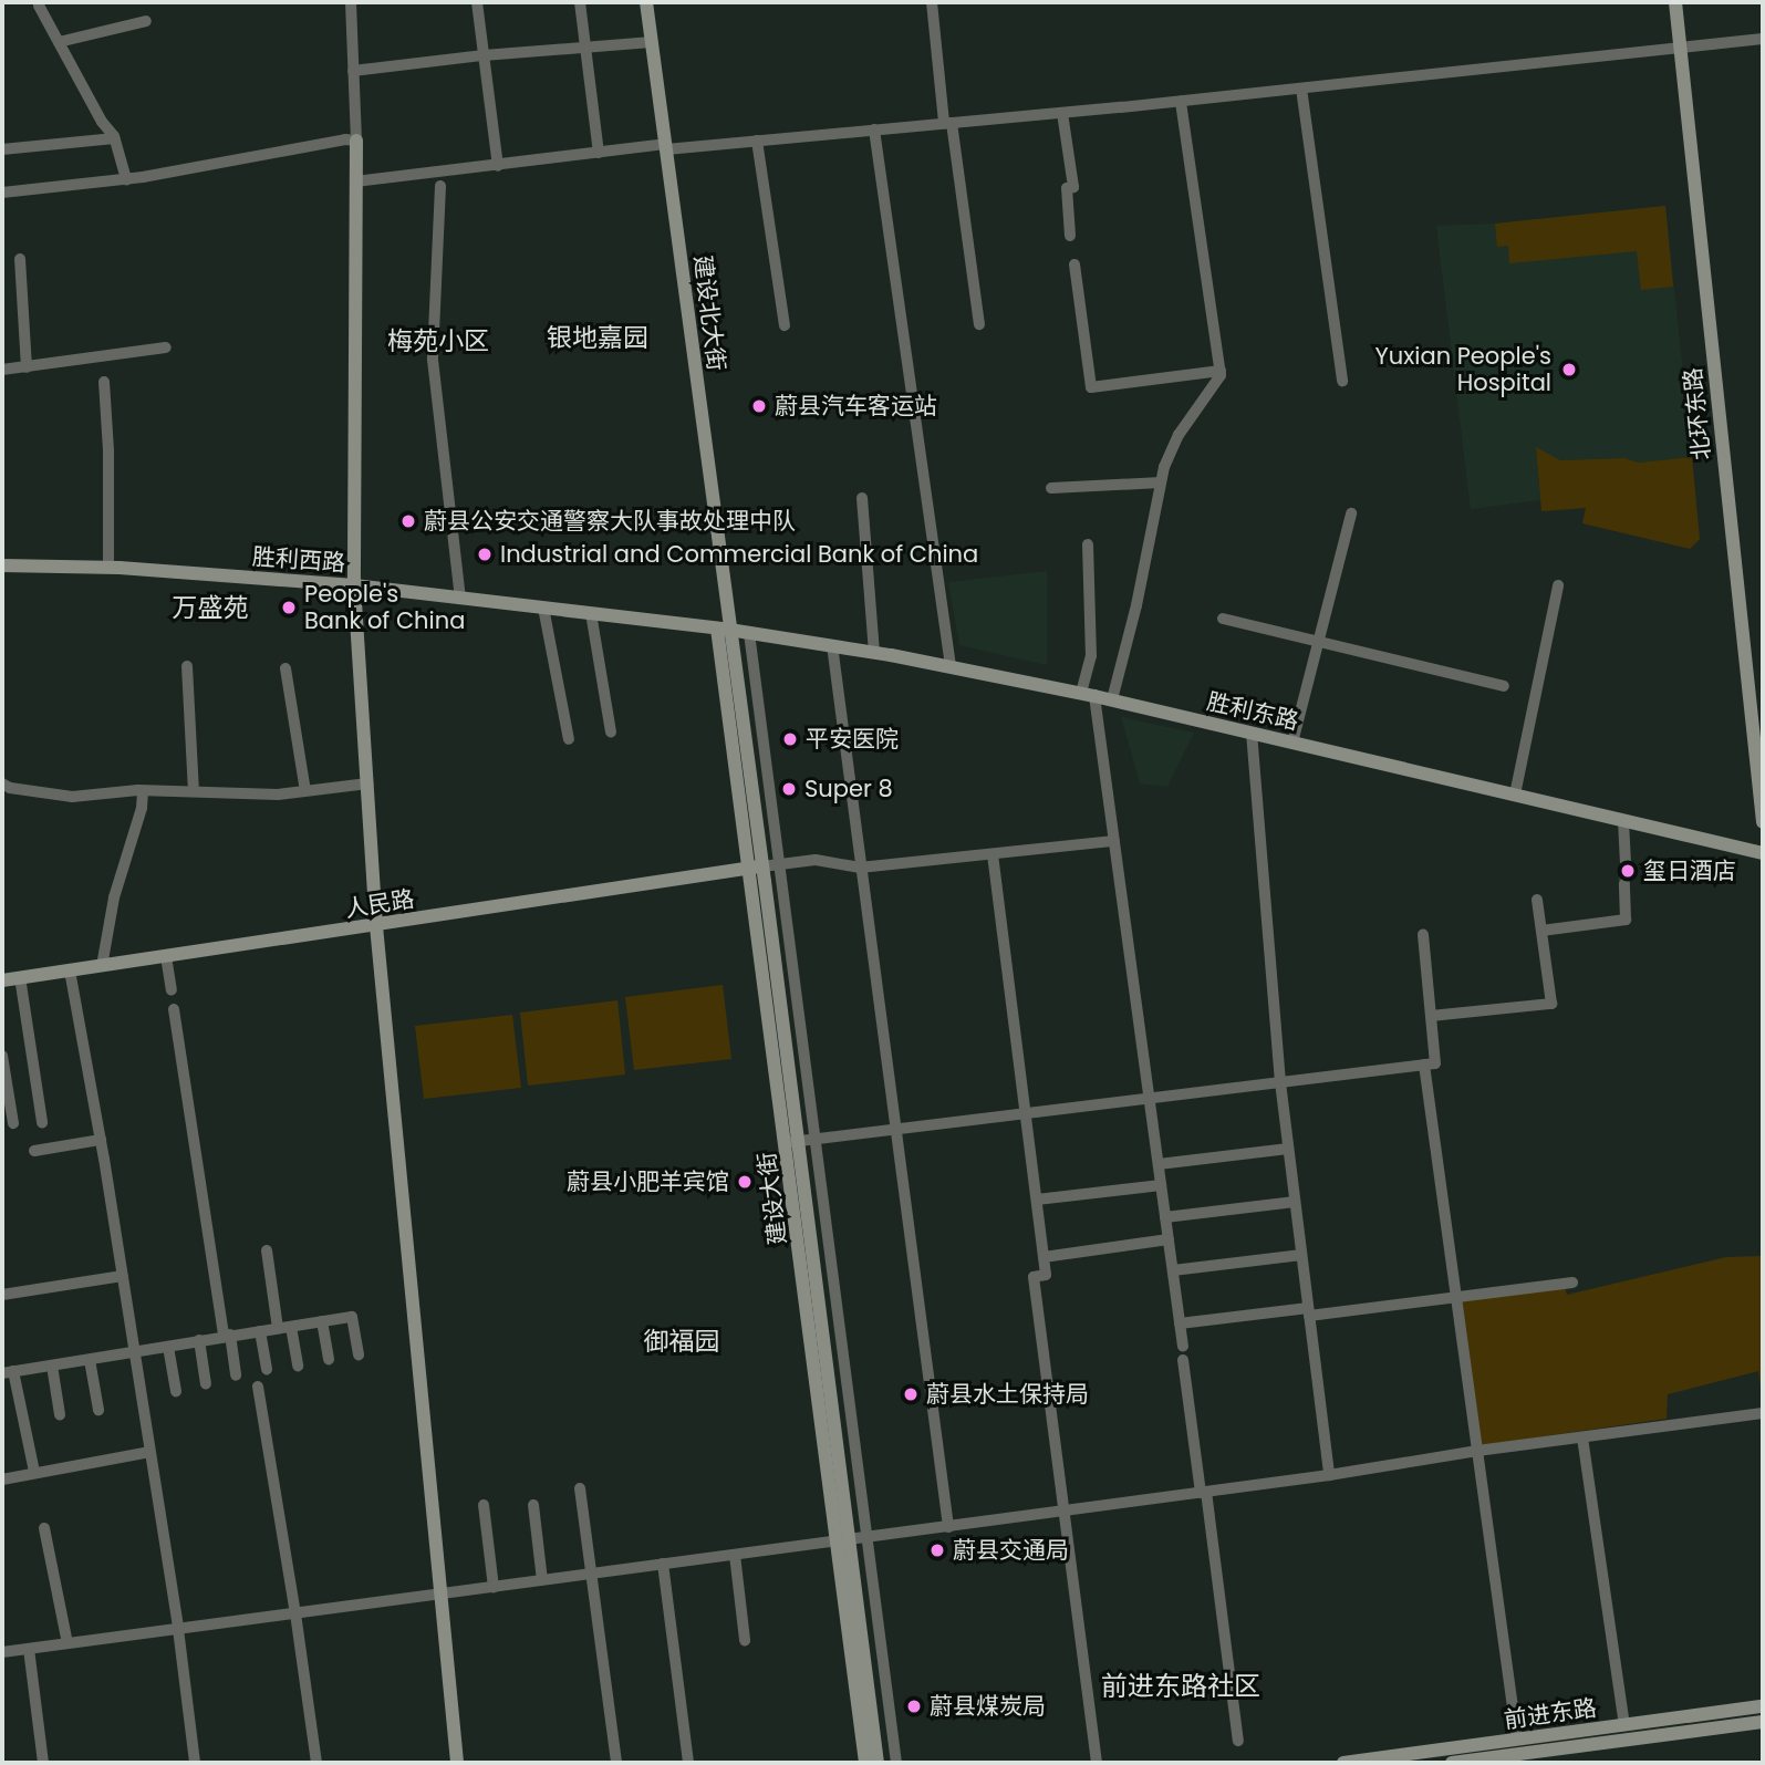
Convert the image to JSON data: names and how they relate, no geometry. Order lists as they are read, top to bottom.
{
  "streets": {
    "main road": [
      "建设北大街",
      "北环东路",
      "胜利西路",
      "胜利东路",
      "人民路",
      "建设大街",
      "前进东路"
    ]
  },
  "crossings": [
    ["建设北大街", "胜利西路"],
    ["建设北大街", "胜利东路"],
    ["建设北大街", "建设大街"],
    ["胜利西路", "胜利东路"],
    ["胜利西路", "建设大街"],
    ["胜利东路", "建设大街"],
    ["人民路", "建设大街"]
  ],
  "districts": [
    "银地嘉园",
    "梅苑小区",
    "万盛苑",
    "御福园",
    "前进东路社区"
  ],
  "places": [
    "Yuxian People's Hospital",
    "蔚县汽车客运站",
    "蔚县公安交通警察大队事故处理中队",
    "Industrial and Commercial Bank of China",
    "People's Bank of China",
    "平安医院",
    "Super 8",
    "玺日酒店",
    "蔚县小肥羊宾馆",
    "蔚县水土保持局",
    "蔚县交通局",
    "蔚县煤炭局"
  ]
}
